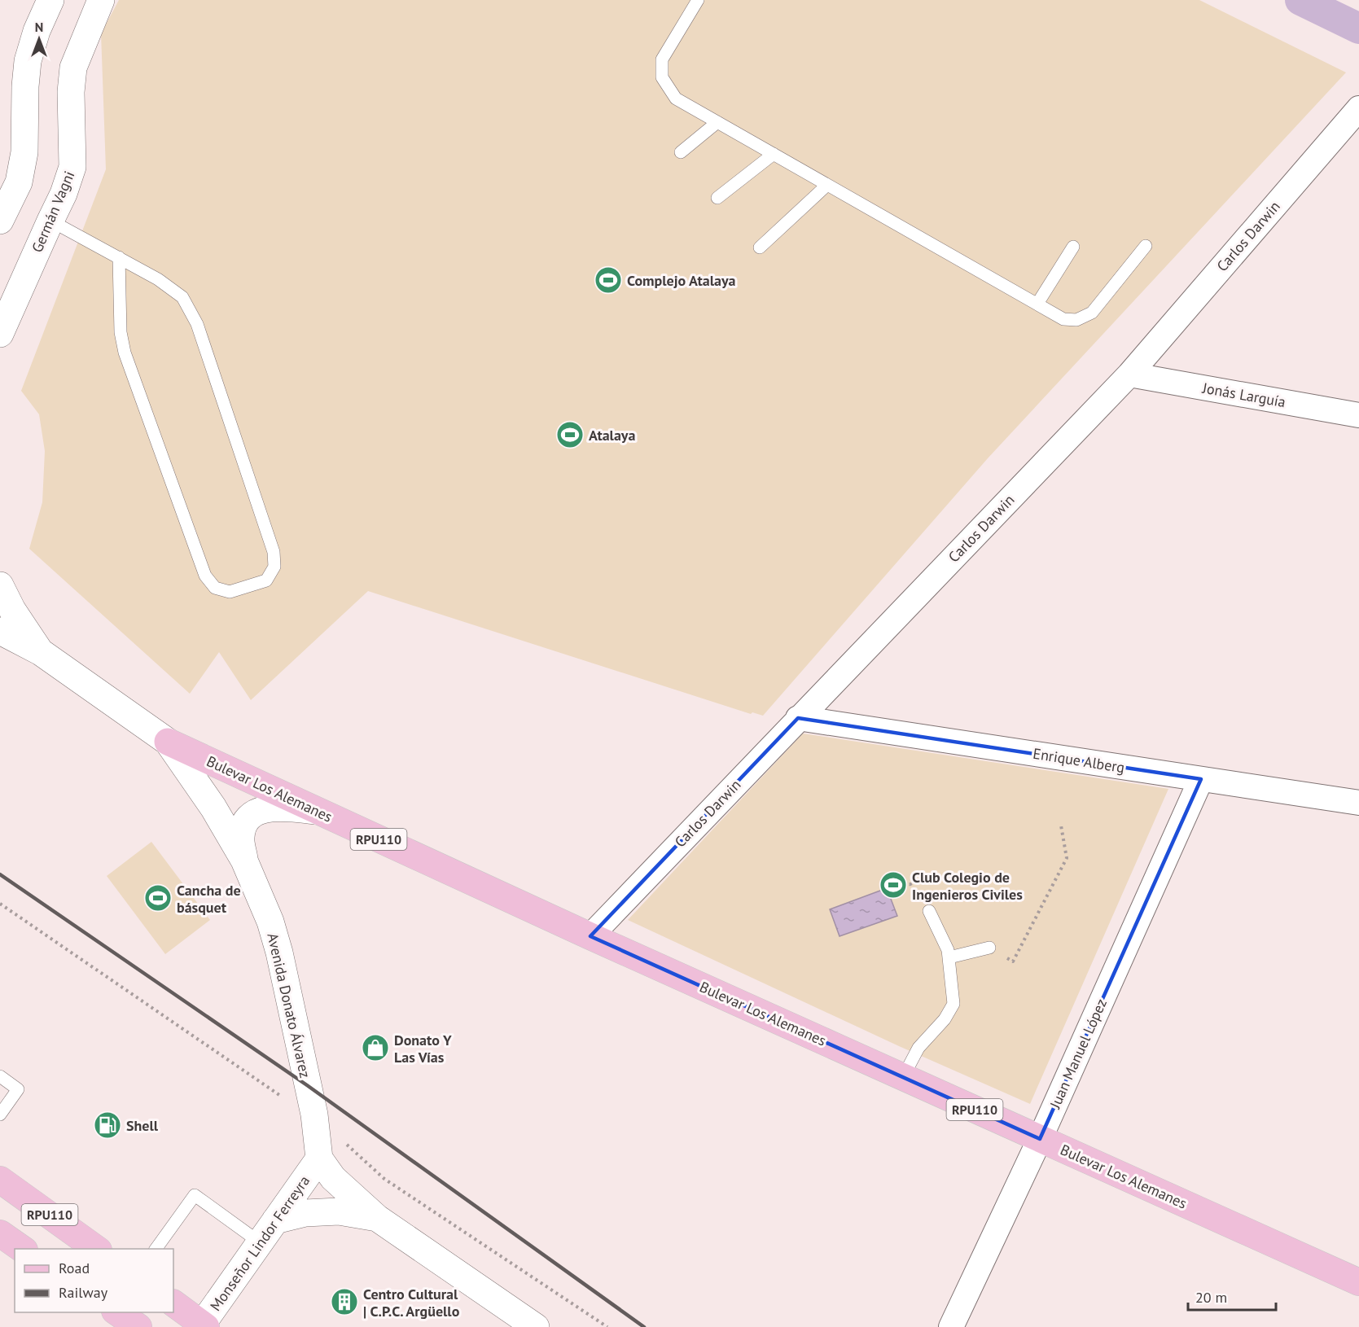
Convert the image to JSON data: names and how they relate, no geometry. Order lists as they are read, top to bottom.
{
  "streets": {
    "main road": [
      "Germán Vagni",
      "Bulevar Los Alemanes",
      "RPU110",
      "Avenida Donato Álvarez",
      "Monseñor Lindor Ferreyra"
    ],
    "street": [
      "Carlos Darwin",
      "Jonás Larguía",
      "Enrique Alberg",
      "Juan Manuel López"
    ]
  },
  "crossings": [
    ["Carlos Darwin", "Jonás Larguía"],
    ["Carlos Darwin", "Enrique Alberg"],
    ["Carlos Darwin", "Bulevar Los Alemanes"],
    ["Enrique Alberg", "Juan Manuel López"],
    ["Bulevar Los Alemanes", "Avenida Donato Álvarez"],
    ["Bulevar Los Alemanes", "Juan Manuel López"],
    ["Avenida Donato Álvarez", "Monseñor Lindor Ferreyra"]
  ],
  "places": {
    "sports": [
      "Complejo Atalaya",
      "Atalaya",
      "Club Colegio de Ingenieros Civiles",
      "Cancha de básquet"
    ],
    "shop": ["Donato Y Las Vías"],
    "fuel station": ["Shell"],
    "building": ["Centro Cultural | C.P.C. Argüello"]
  },
  "legend": ["Road", "Railway"],
  "scale_bar": "20 m",
  "north": "top"
}
